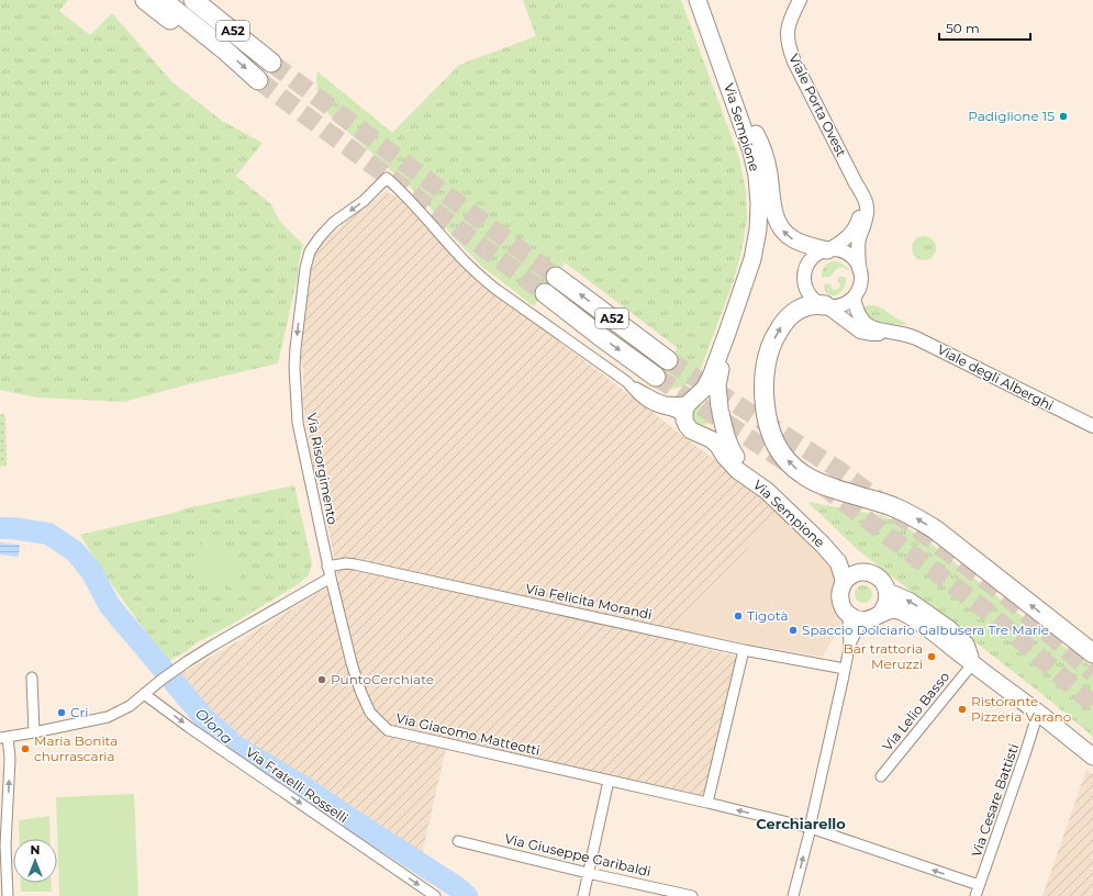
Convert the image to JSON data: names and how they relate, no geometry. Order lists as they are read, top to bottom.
{
  "streets": {
    "highway": ["A52"],
    "main road": ["Via Sempione"],
    "street": [
      "Viale Porta Ovest",
      "Viale degli Alberghi",
      "Via Risorgimento",
      "Via Felicita Morandi",
      "Via Lelio Basso",
      "Via Giacomo Matteotti",
      "Via Fratelli Rosselli",
      "Via Cesare Battisti",
      "Via Giuseppe Garibaldi"
    ]
  },
  "crossings": [
    ["Viale Porta Ovest", "Viale degli Alberghi"],
    ["Via Sempione", "Via Risorgimento"],
    ["Via Risorgimento", "Via Felicita Morandi"],
    ["Via Risorgimento", "Via Giacomo Matteotti"]
  ],
  "one_way": ["Via Risorgimento", "Via Fratelli Rosselli"],
  "districts": ["Cerchiarello"],
  "water": ["Olona"],
  "places": [
    "Padiglione 15",
    "Tigotà",
    "Spaccio Dolciario Galbusera Tre Marie",
    "Bar trattoria Meruzzi",
    "PuntoCerchiate",
    "Ristorante Pizzeria Varano",
    "Cri",
    "Maria Bonita churrascaria"
  ],
  "scale_bar": "50 m",
  "north": "top"
}
